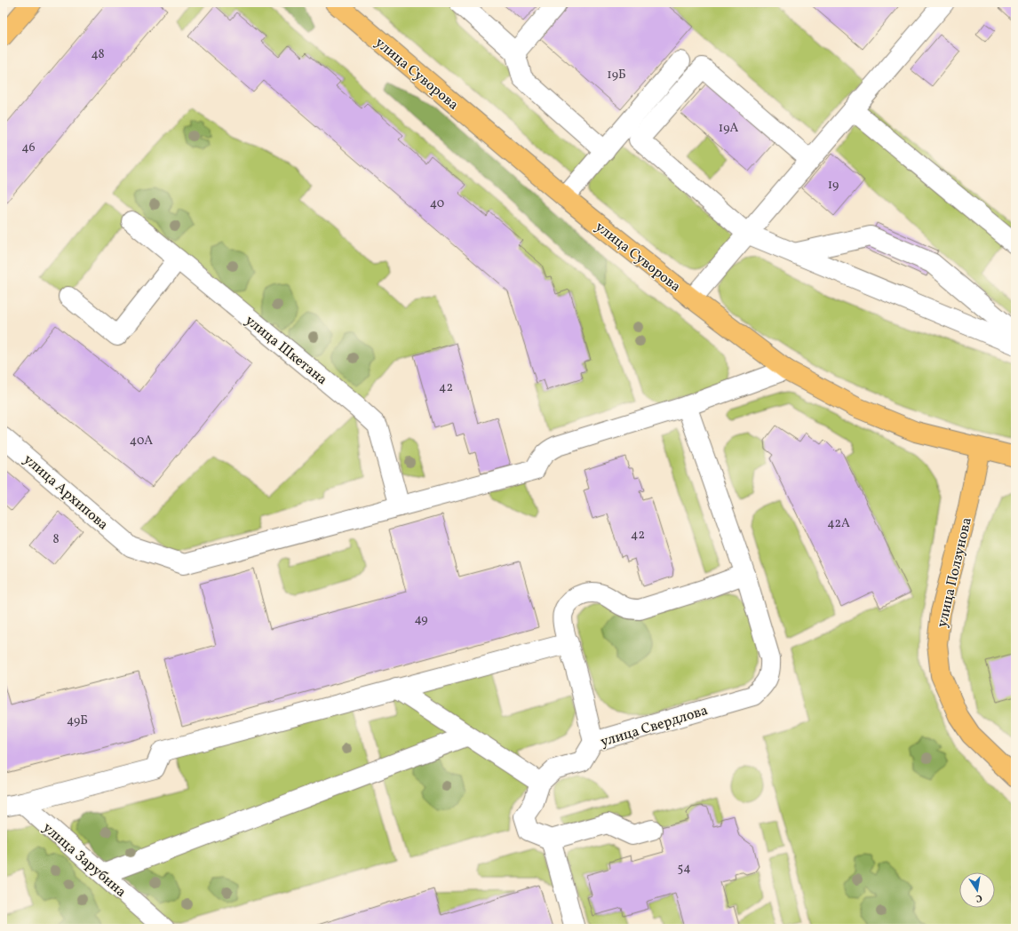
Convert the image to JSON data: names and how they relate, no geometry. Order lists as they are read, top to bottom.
{
  "streets": {
    "main road": ["улица Суворова", "улица Ползунова"],
    "street": [
      "улица Шкетана",
      "улица Архипова",
      "улица Свердлова",
      "улица Зарубина"
    ]
  },
  "crossings": [
    ["улица Суворова", "улица Ползунова"],
    ["улица Шкетана", "улица Архипова"]
  ],
  "house_numbers": [
    "48",
    "19Б",
    "19А",
    "46",
    "19",
    "40",
    "42",
    "40А",
    "42А",
    "42",
    "8",
    "49",
    "49Б",
    "54"
  ],
  "north": "bottom"
}
